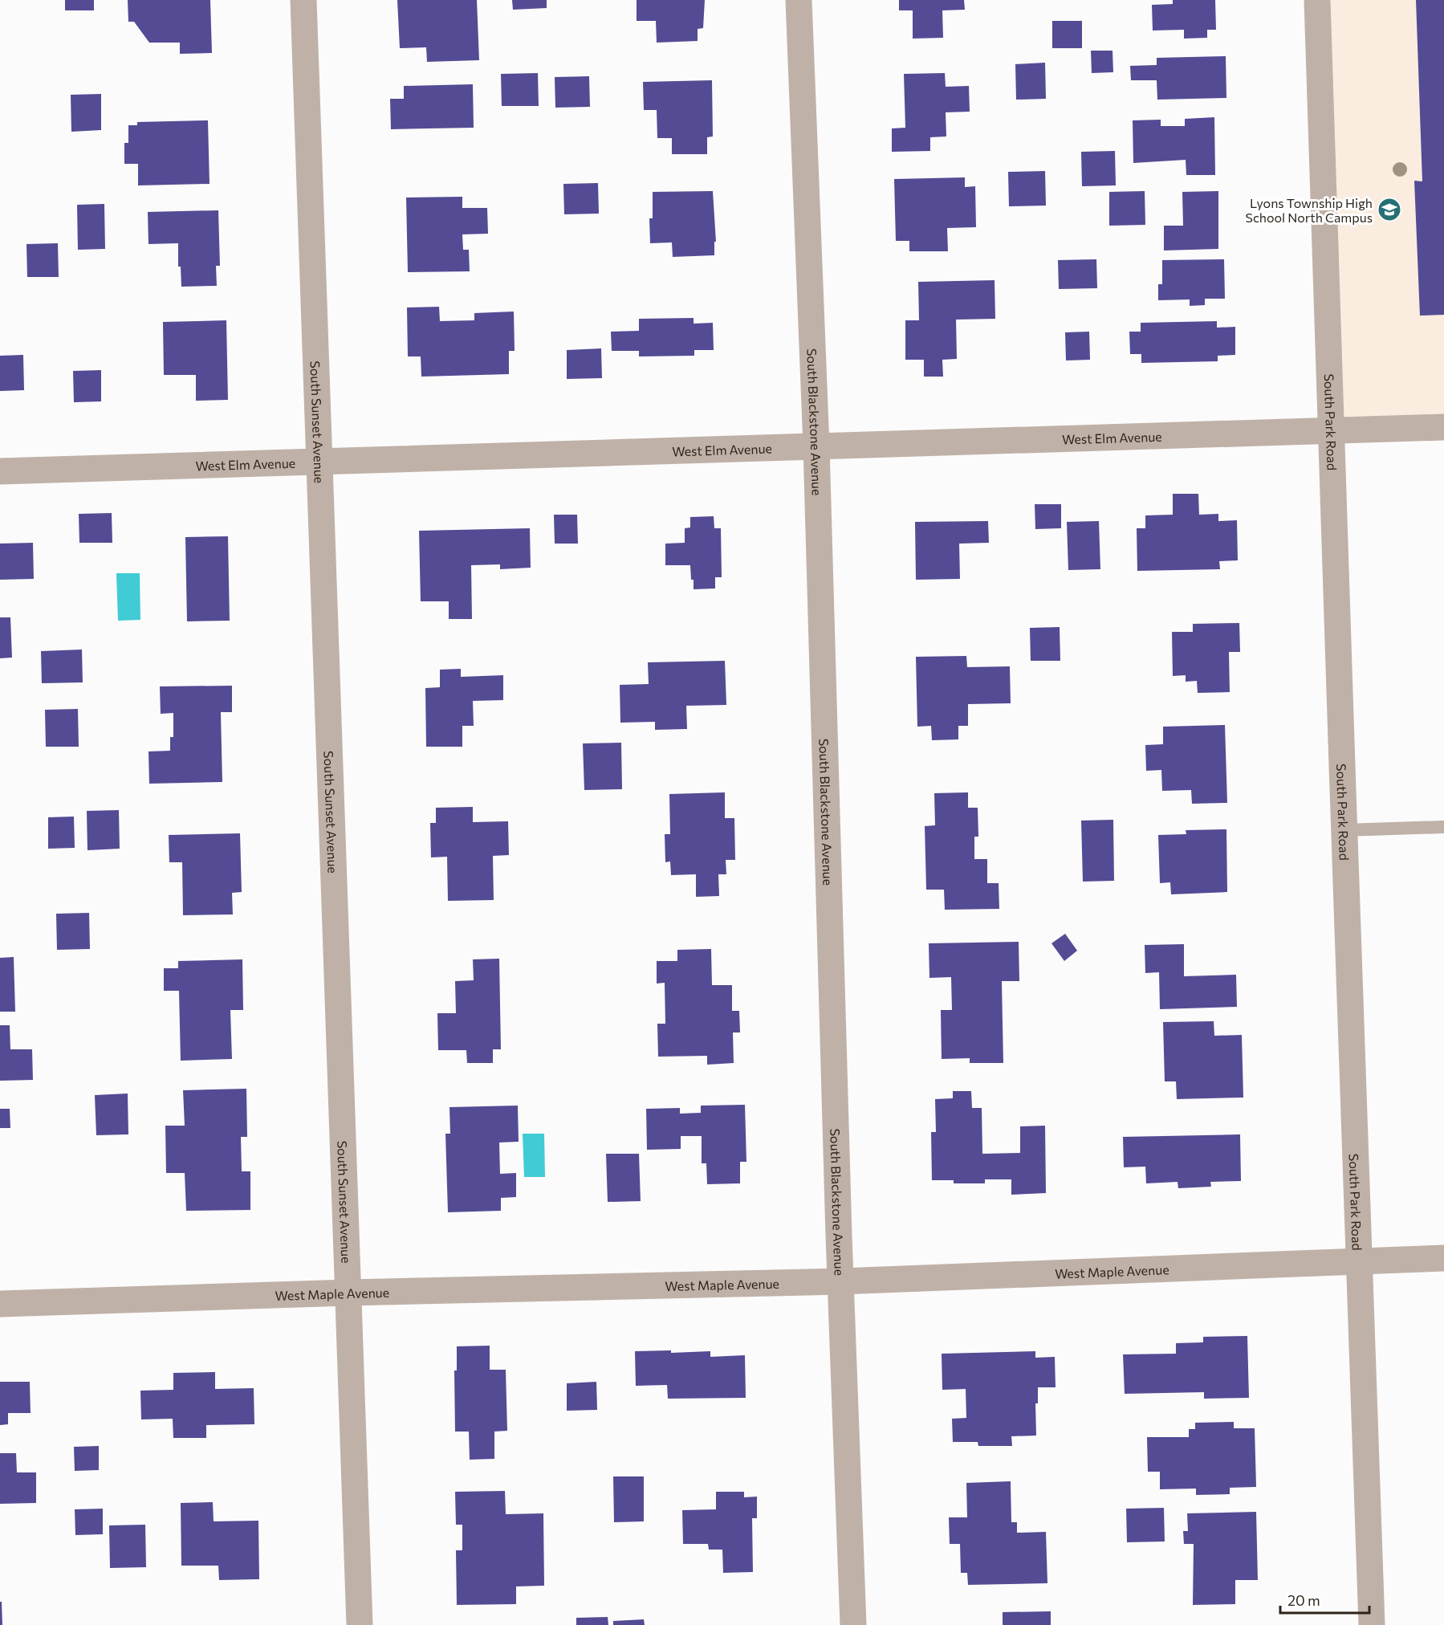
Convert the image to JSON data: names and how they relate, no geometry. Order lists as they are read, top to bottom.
{
  "streets": {
    "street": [
      "South Sunset Avenue",
      "South Blackstone Avenue",
      "South Park Road",
      "West Elm Avenue",
      "West Maple Avenue"
    ]
  },
  "crossings": [
    ["South Sunset Avenue", "West Elm Avenue"],
    ["South Sunset Avenue", "West Maple Avenue"],
    ["South Blackstone Avenue", "West Elm Avenue"],
    ["South Blackstone Avenue", "West Maple Avenue"],
    ["South Park Road", "West Elm Avenue"],
    ["South Park Road", "West Maple Avenue"]
  ],
  "places": {
    "school or university": ["Lyons Township High School North Campus"]
  },
  "scale_bar": "20 m"
}
